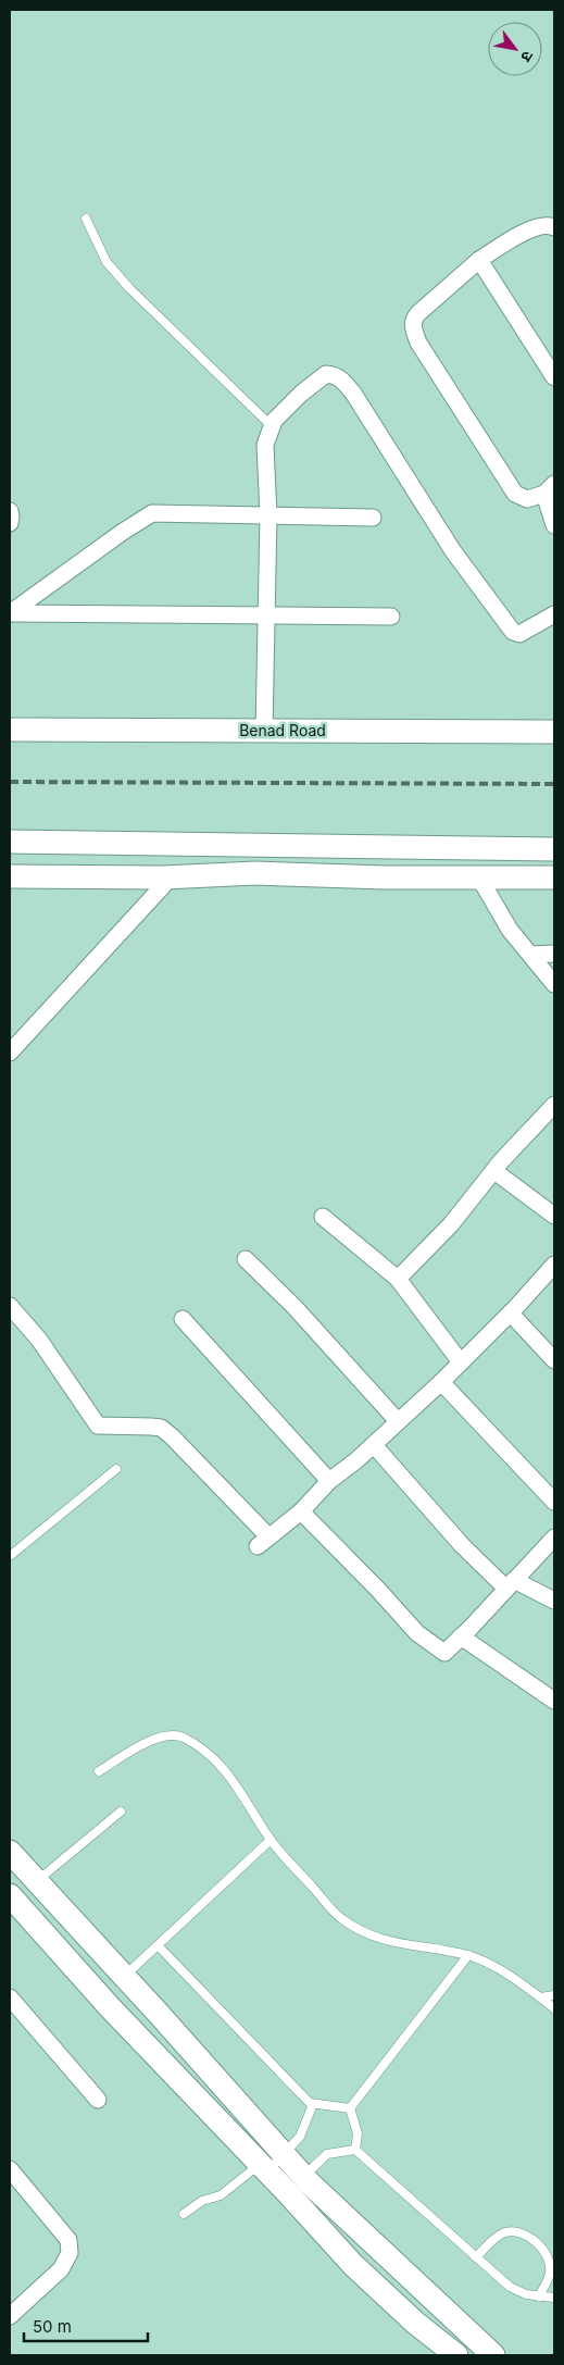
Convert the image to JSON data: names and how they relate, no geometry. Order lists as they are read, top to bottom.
{
  "streets": {
    "street": ["Benad Road"]
  },
  "scale_bar": "50 m",
  "north": "bottom right"
}
